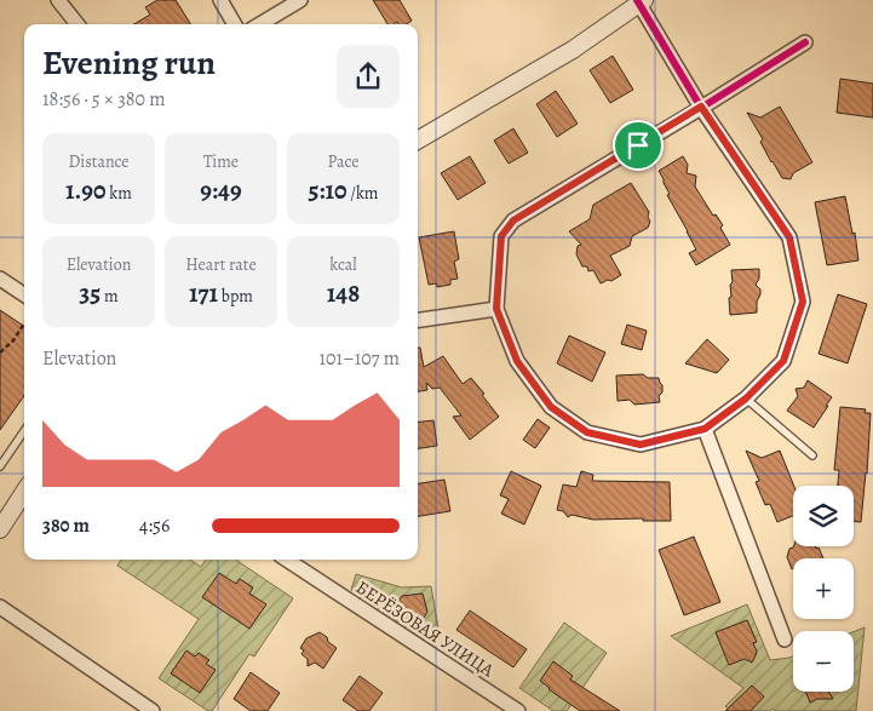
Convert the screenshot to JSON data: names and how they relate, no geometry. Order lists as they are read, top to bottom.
{
  "streets": {
    "street": ["БЕРЁЗОВАЯ УЛИЦА"]
  },
  "page": {
    "heading": ["Evening run", "18:56 · 5 × 380 m"],
    "stats": [
      ["Distance", "1.90 km"],
      ["Time", "9:49"],
      ["Pace", "5:10 /km"],
      ["Elevation", "35 m"],
      ["Heart rate", "171 bpm"],
      ["kcal", "148"]
    ],
    "chart": ["Elevation", "101–107 m"],
    "map_buttons": ["+", "−"],
    "list": [
      {
        "name": "380 m",
        "note": "4:56"
      }
    ]
  }
}
